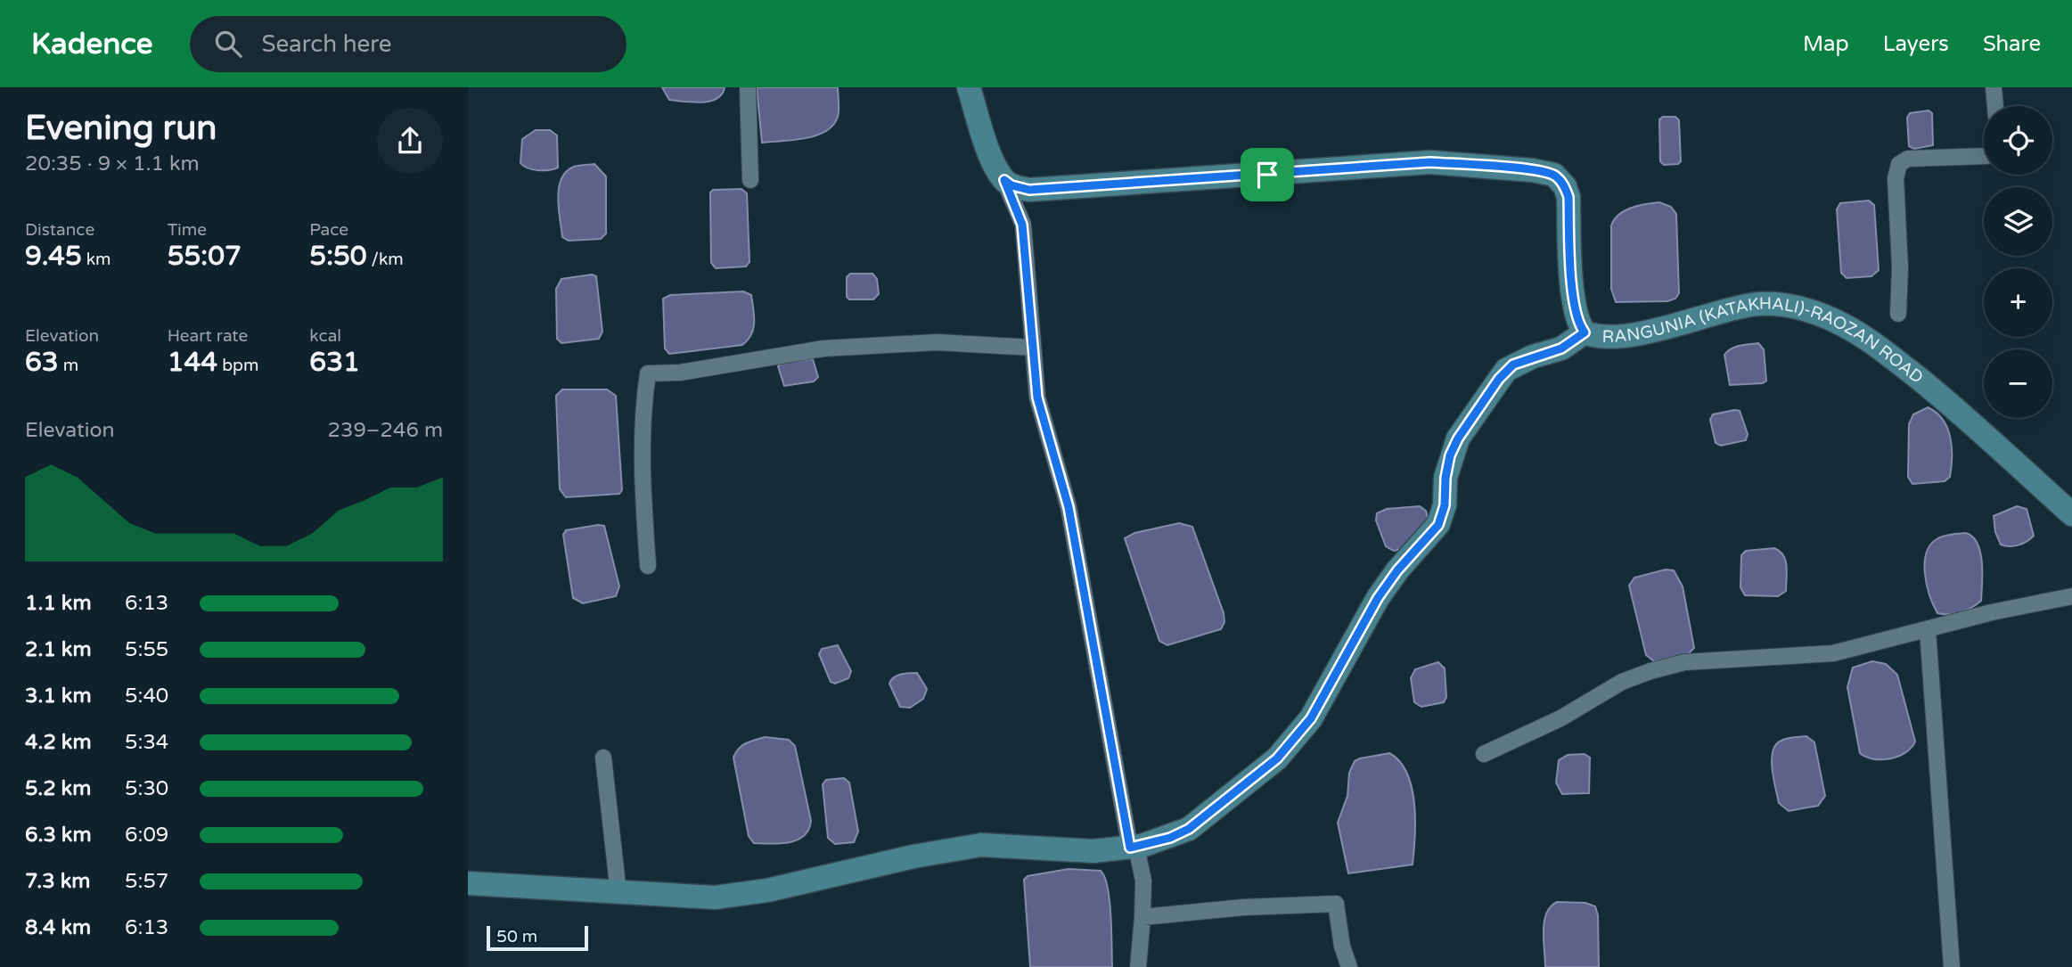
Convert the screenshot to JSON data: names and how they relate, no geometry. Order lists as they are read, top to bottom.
{
  "streets": {
    "main road": ["RANGUNIA (KATAKHALI)-RAOZAN ROAD"]
  },
  "scale_bar": "50 m",
  "page": {
    "header": "Kadence",
    "search": "Search here",
    "nav": ["Map", "Layers", "Share"],
    "heading": ["Evening run", "20:35 · 9 × 1.1 km"],
    "map_buttons": ["+", "−"],
    "stats": [
      ["Distance", "9.45 km"],
      ["Time", "55:07"],
      ["Pace", "5:50 /km"],
      ["Elevation", "63 m"],
      ["Heart rate", "144 bpm"],
      ["kcal", "631"]
    ],
    "chart": ["Elevation", "239–246 m"],
    "list": [
      {
        "name": "1.1 km",
        "note": "6:13"
      },
      {
        "name": "2.1 km",
        "note": "5:55"
      },
      {
        "name": "3.1 km",
        "note": "5:40"
      },
      {
        "name": "4.2 km",
        "note": "5:34"
      },
      {
        "name": "5.2 km",
        "note": "5:30"
      },
      {
        "name": "6.3 km",
        "note": "6:09"
      },
      {
        "name": "7.3 km",
        "note": "5:57"
      },
      {
        "name": "8.4 km",
        "note": "6:13"
      }
    ],
    "scale": "50 m"
  }
}
